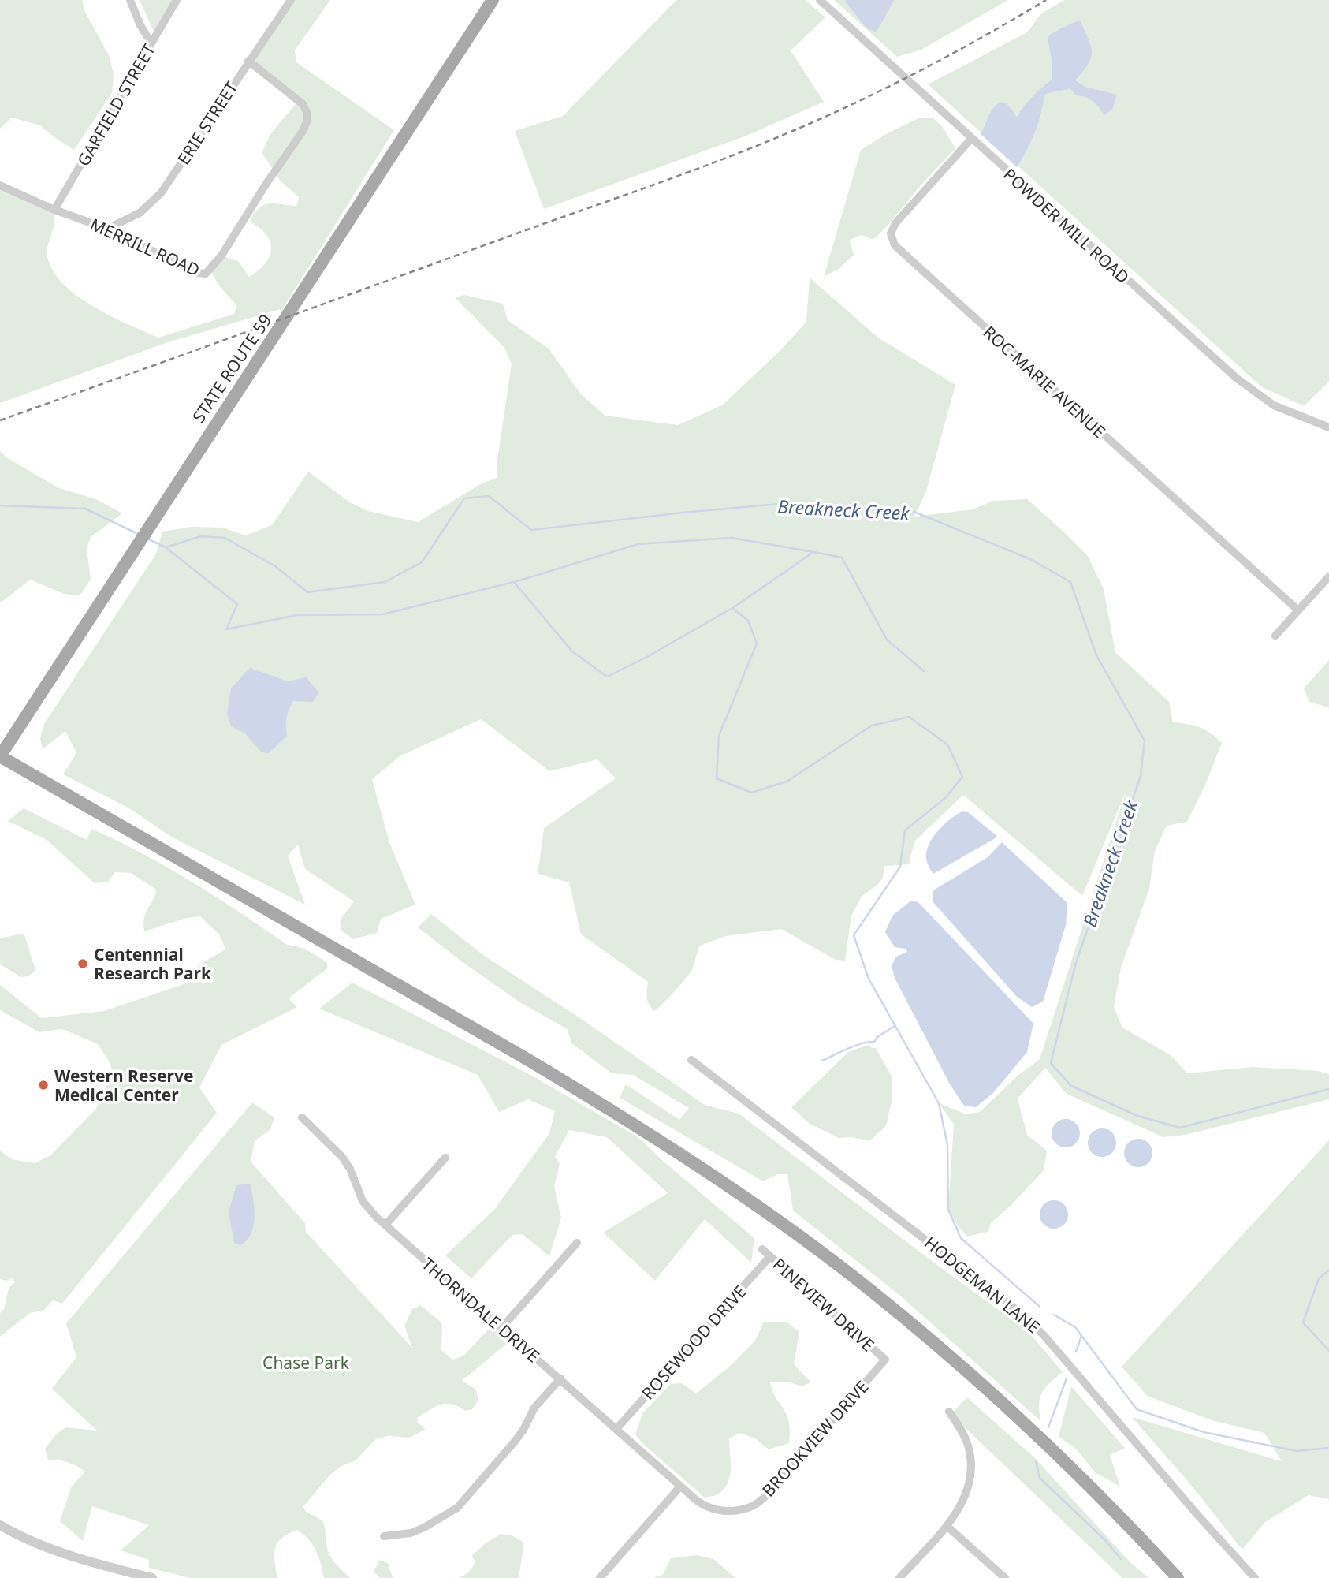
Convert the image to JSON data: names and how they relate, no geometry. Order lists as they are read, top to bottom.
{
  "streets": {
    "main road": ["STATE ROUTE 59"],
    "street": [
      "GARFIELD STREET",
      "ERIE STREET",
      "POWDER MILL ROAD",
      "MERRILL ROAD",
      "ROC-MARIE AVENUE",
      "HODGEMAN LANE",
      "PINEVIEW DRIVE",
      "THORNDALE DRIVE",
      "ROSEWOOD DRIVE",
      "BROOKVIEW DRIVE"
    ]
  },
  "crossings": [
    ["GARFIELD STREET", "MERRILL ROAD"],
    ["ERIE STREET", "MERRILL ROAD"],
    ["POWDER MILL ROAD", "ROC-MARIE AVENUE"],
    ["PINEVIEW DRIVE", "ROSEWOOD DRIVE"],
    ["PINEVIEW DRIVE", "BROOKVIEW DRIVE"],
    ["THORNDALE DRIVE", "ROSEWOOD DRIVE"],
    ["THORNDALE DRIVE", "BROOKVIEW DRIVE"]
  ],
  "water": ["Breakneck Creek"],
  "parks": ["Chase Park"],
  "places": ["Centennial Research Park", "Western Reserve Medical Center"]
}
